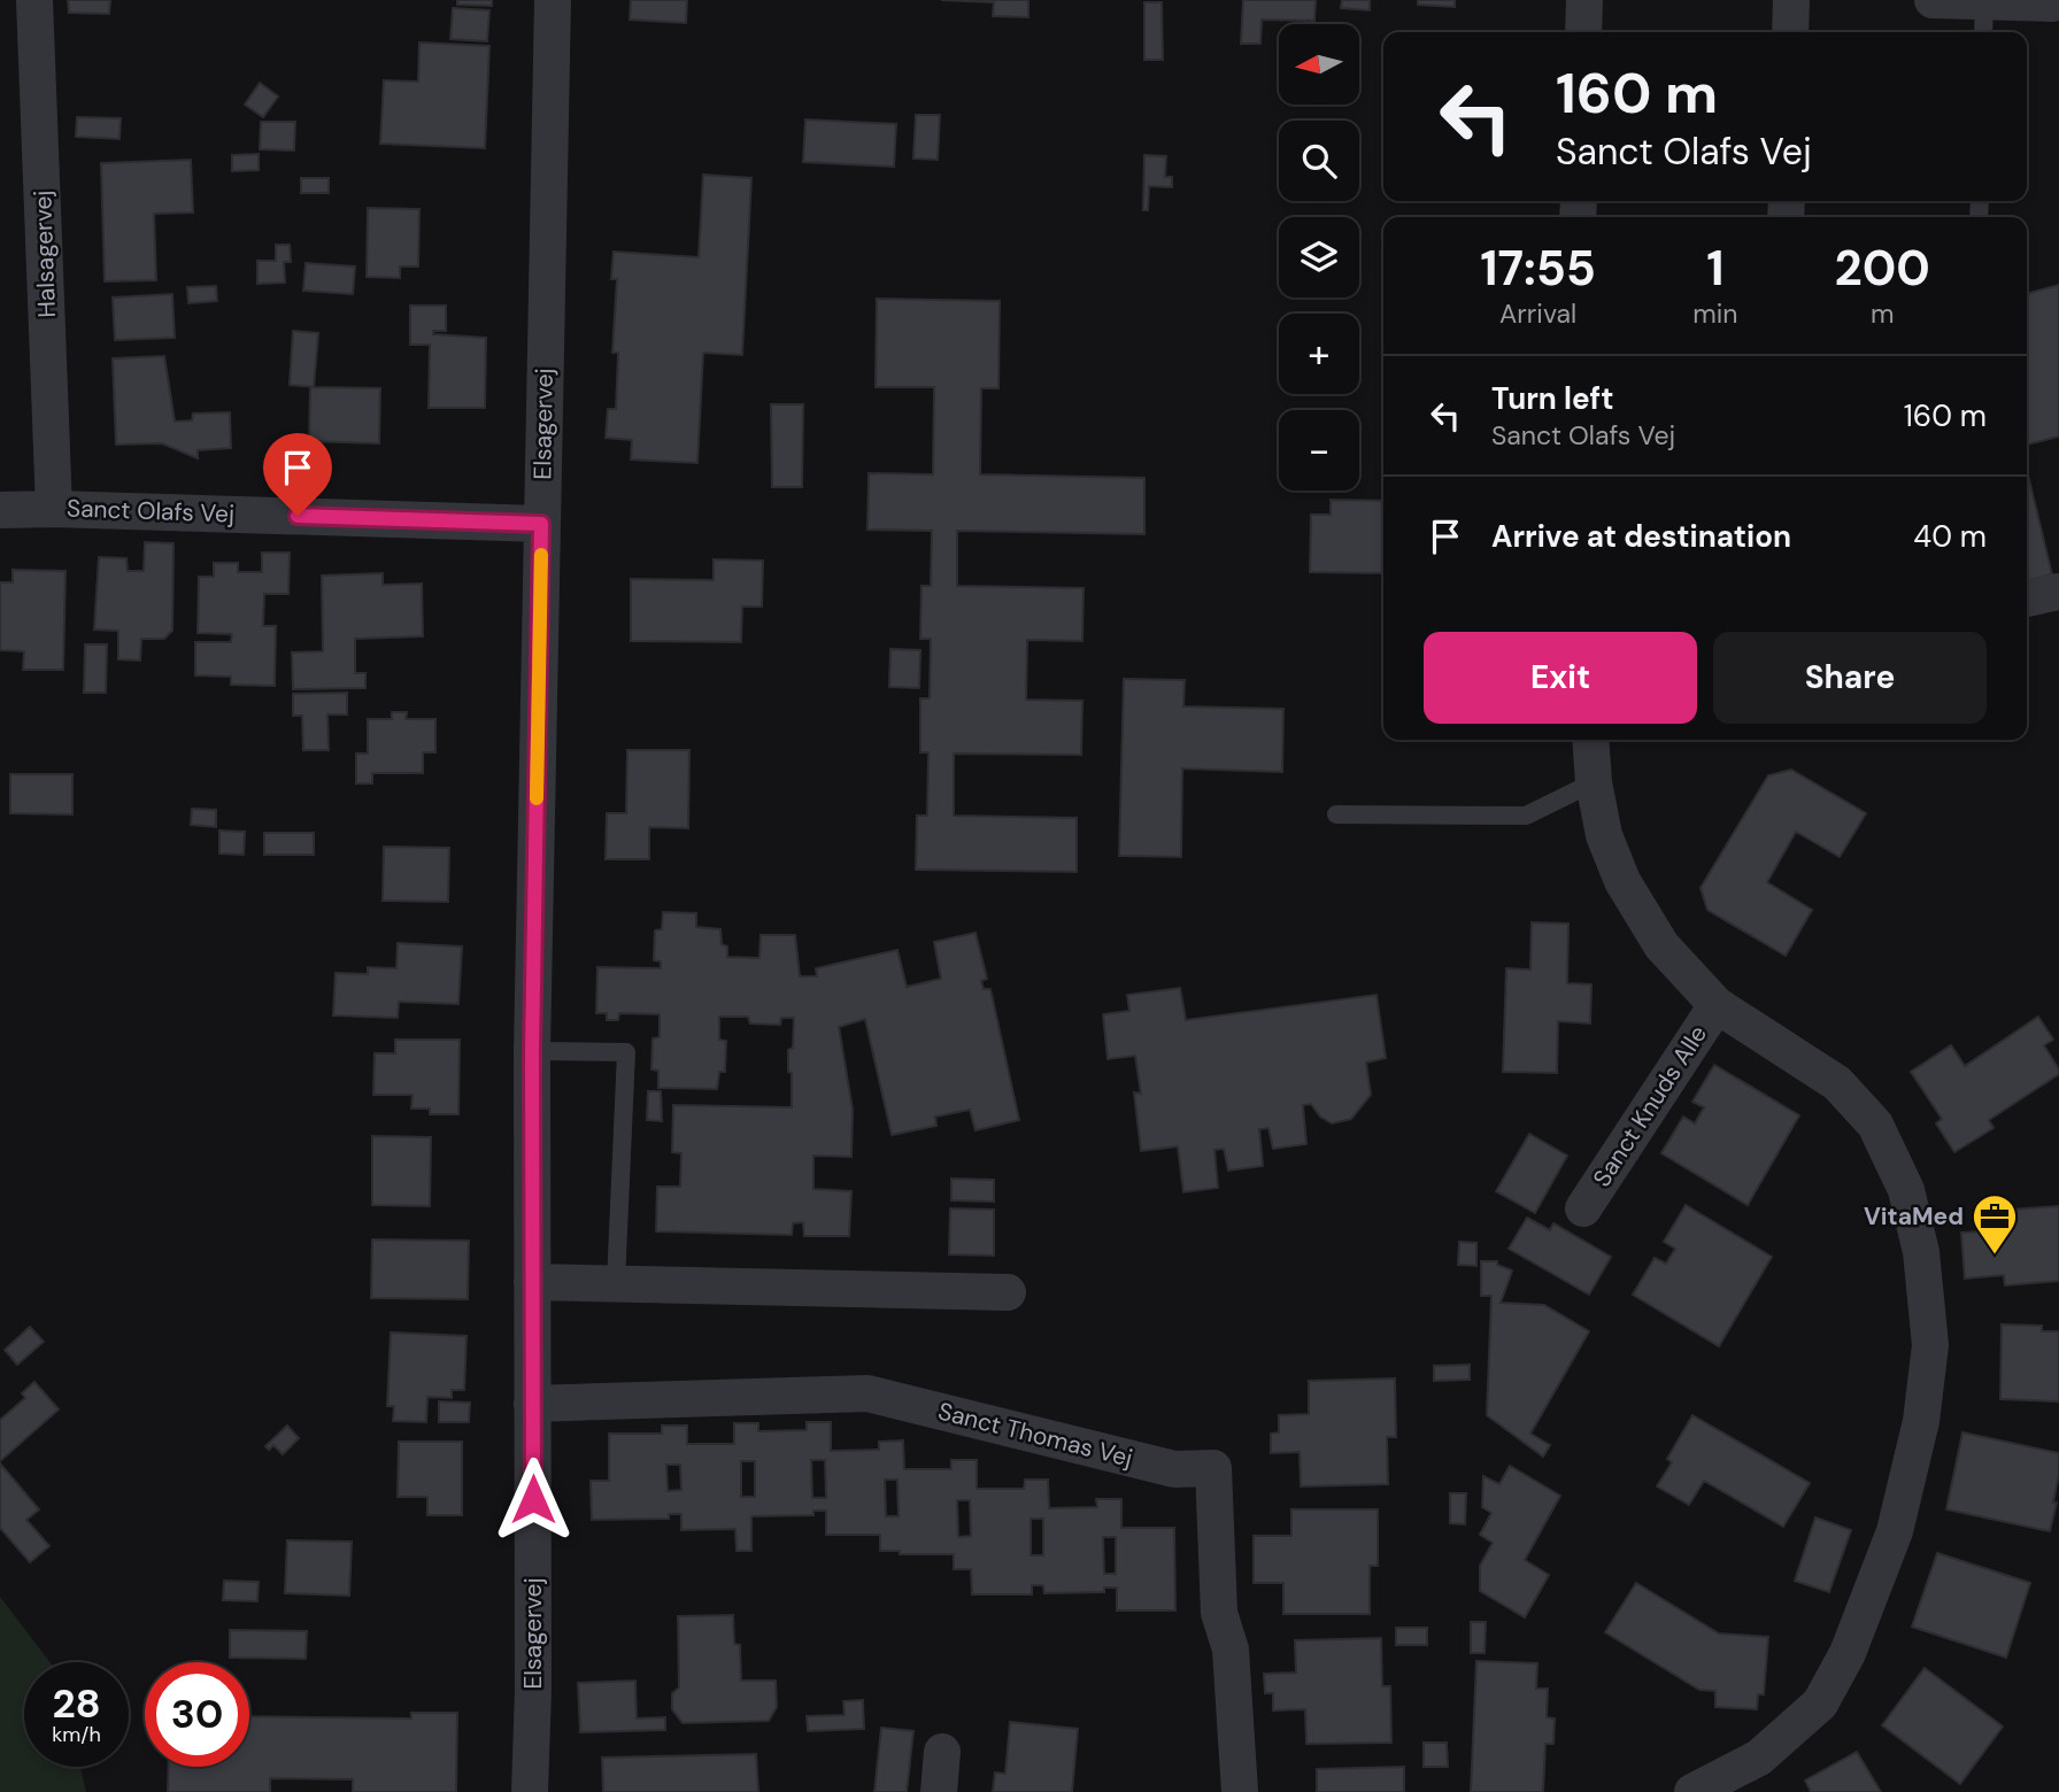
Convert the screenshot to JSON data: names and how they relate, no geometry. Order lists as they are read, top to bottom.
{
  "streets": {
    "street": [
      "Halsagervej",
      "Elsagervej",
      "Sanct Olafs Vej",
      "Sanct Knuds Alle",
      "Sanct Thomas Vej"
    ]
  },
  "crossings": [
    ["Halsagervej", "Sanct Olafs Vej"],
    ["Elsagervej", "Sanct Olafs Vej"],
    ["Elsagervej", "Sanct Thomas Vej"]
  ],
  "places": {
    "office": ["VitaMed"]
  },
  "north": "left",
  "page": {
    "map_buttons": ["+", "−"],
    "turn": ["160 m", "Sanct Olafs Vej"],
    "eta": [
      "17:55",
      "Arrival",
      "1",
      "min",
      "200",
      "m"
    ],
    "list": [
      {
        "name": "Turn left",
        "note": "Sanct Olafs Vej",
        "value": "160 m"
      },
      {
        "name": "Arrive at destination",
        "value": "40 m"
      }
    ],
    "buttons": ["Exit", "Share"],
    "speed": "28 km/h",
    "limit": "30"
  }
}
